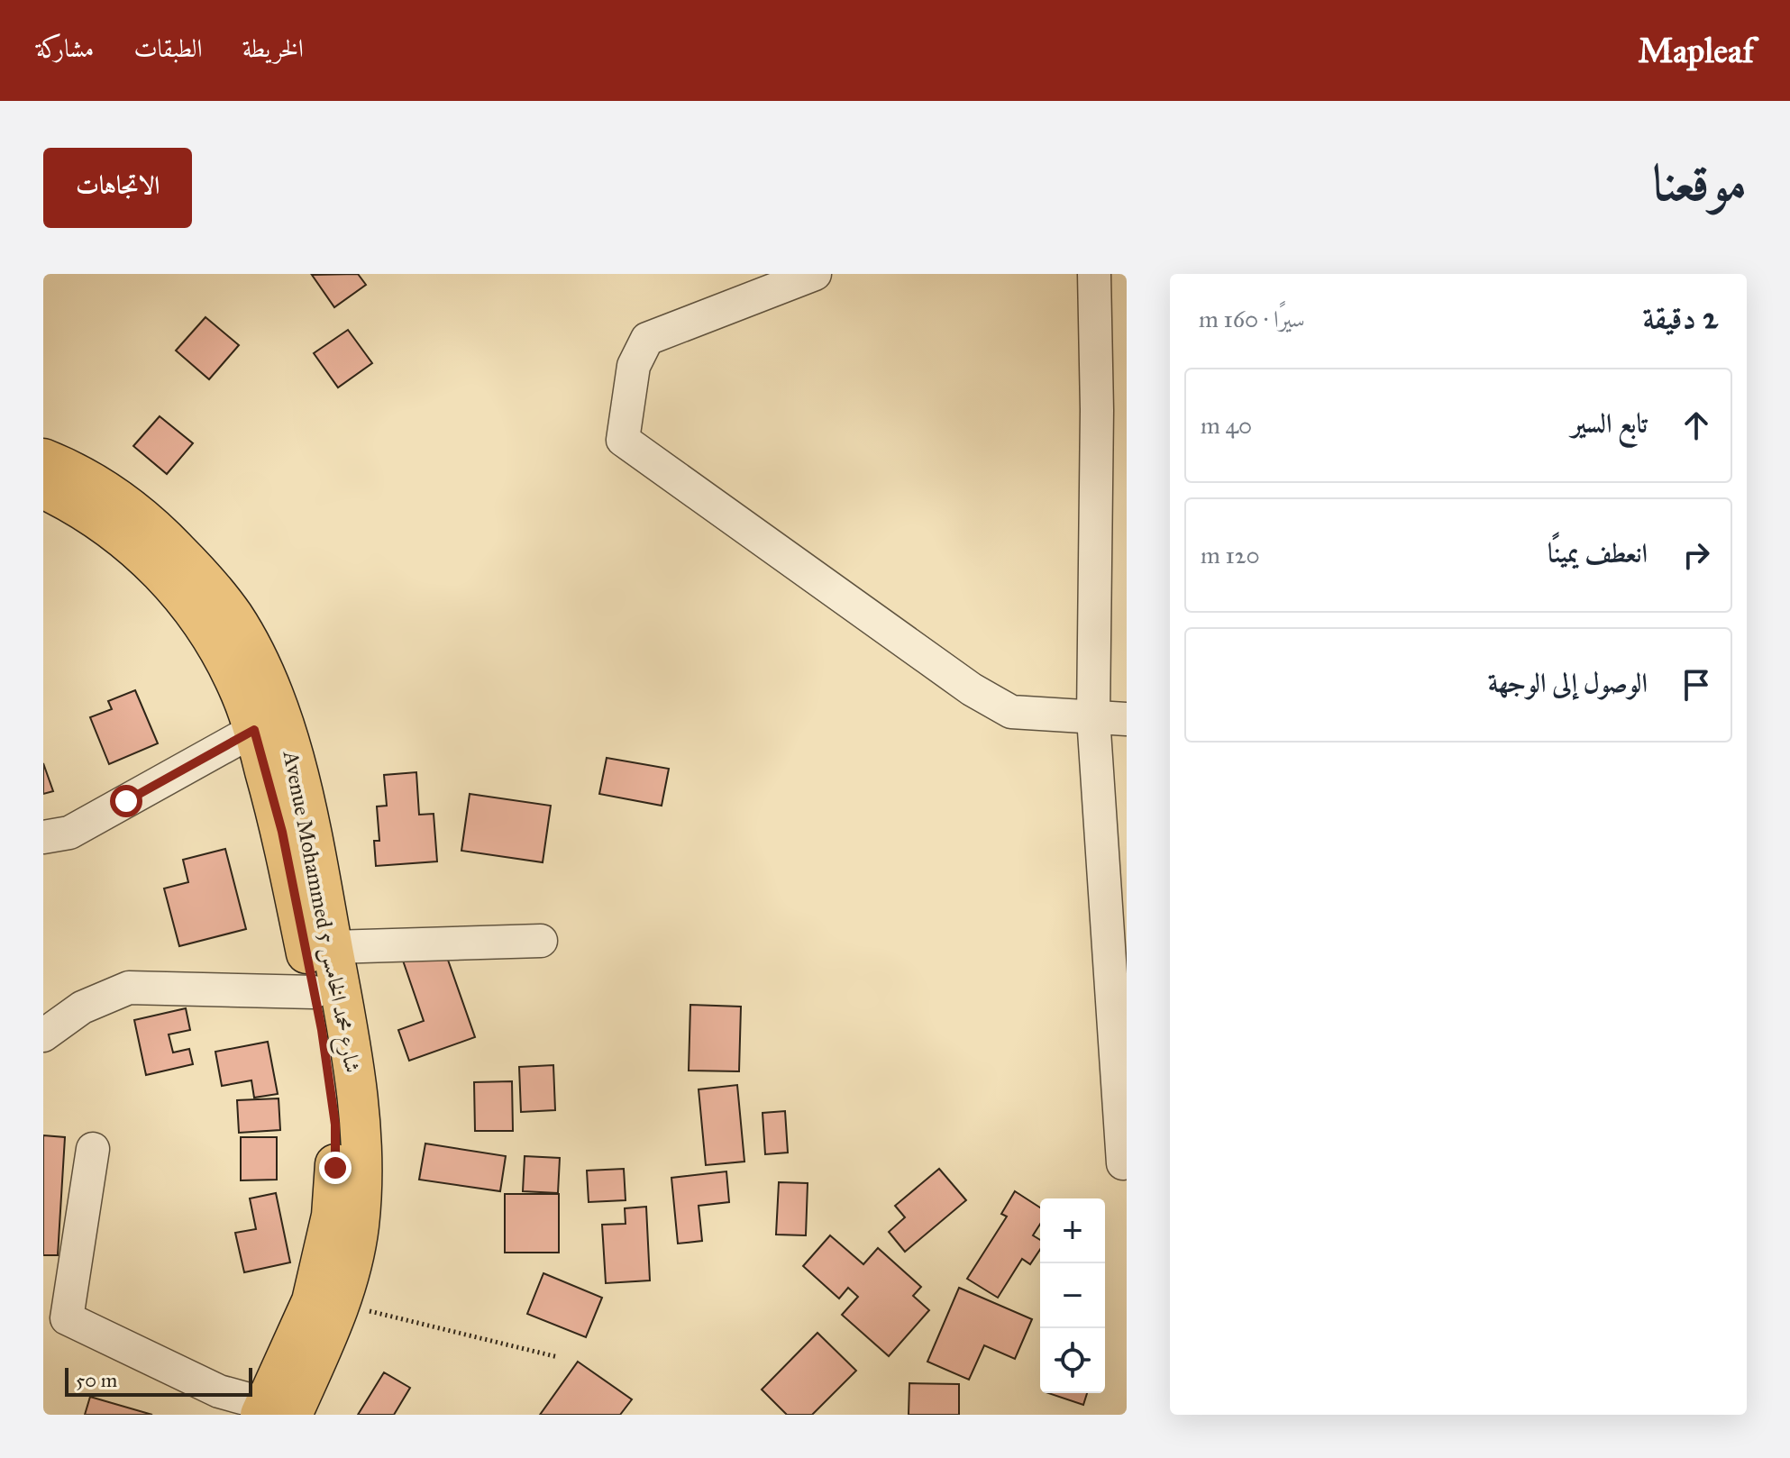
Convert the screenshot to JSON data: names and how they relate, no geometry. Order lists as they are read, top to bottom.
{
  "streets": {
    "main road": ["Avenue Mohammed 5 شارع محمد الخامس"]
  },
  "scale_bar": "50 m",
  "page": {
    "header": "Mapleaf",
    "nav": ["الخريطة", "الطبقات", "مشاركة"],
    "title": "موقعنا",
    "buttons": "الاتجاهات",
    "heading": ["2 دقيقة", "سيرًا · 160 m"],
    "list": [
      ["تابع السير", "40 m"],
      ["انعطف يمينًا", "120 m"],
      "الوصول إلى الوجهة"
    ],
    "map_buttons": ["+", "−"],
    "scale": "50 m"
  }
}
